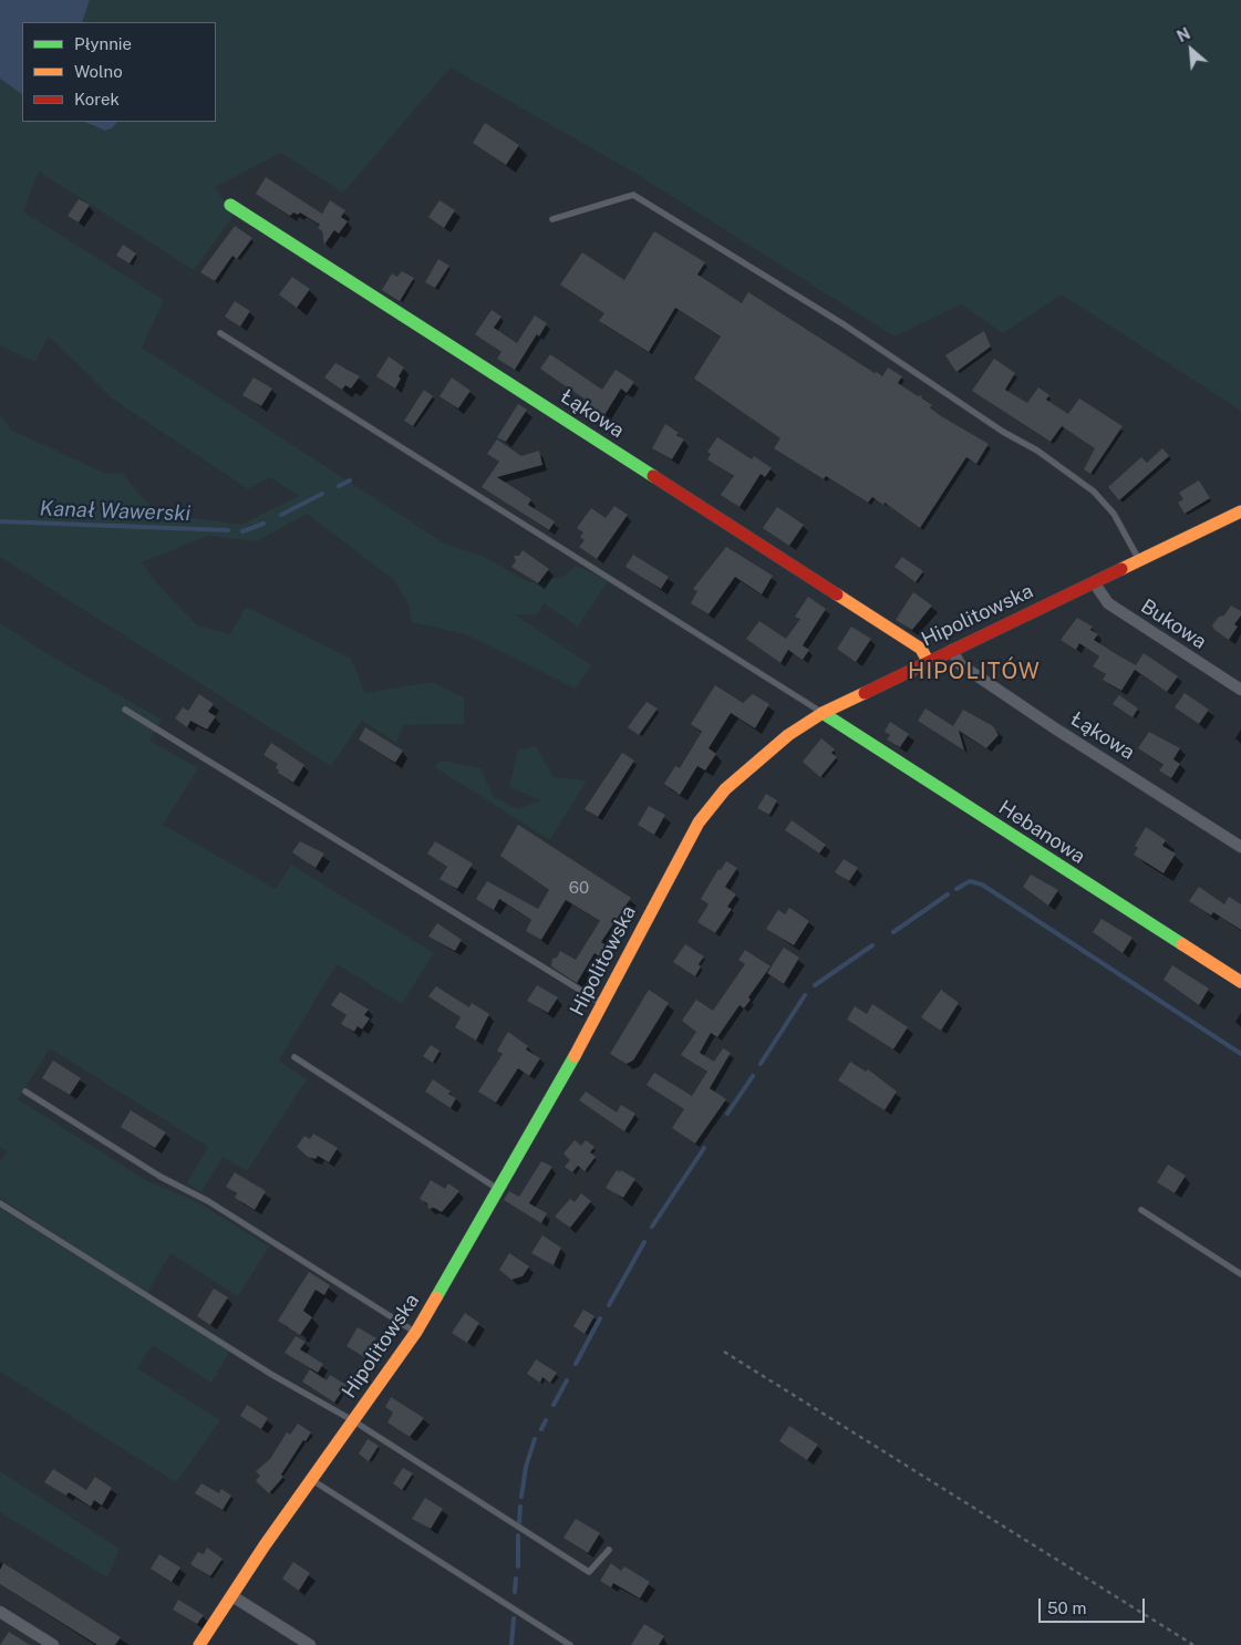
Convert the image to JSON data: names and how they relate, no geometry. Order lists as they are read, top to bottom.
{
  "streets": {
    "street": [
      "Łąkowa",
      "Hipolitowska",
      "Bukowa",
      "Hebanowa"
    ]
  },
  "crossings": [
    ["Łąkowa", "Hipolitowska"],
    ["Hipolitowska", "Bukowa"],
    ["Hipolitowska", "Hebanowa"]
  ],
  "districts": ["HIPOLITÓW"],
  "water": ["Kanał Wawerski"],
  "house_numbers": ["60"],
  "legend": ["Płynnie", "Wolno", "Korek"],
  "scale_bar": "50 m",
  "north": "top left"
}
